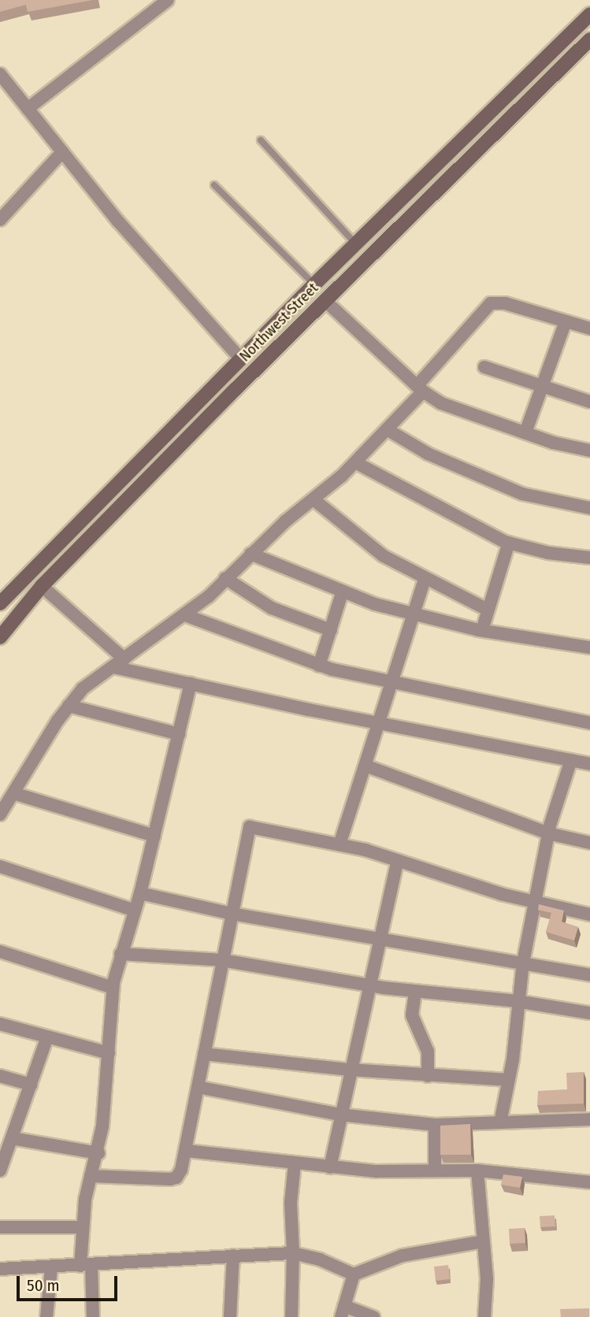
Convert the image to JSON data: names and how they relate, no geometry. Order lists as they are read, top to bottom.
{
  "streets": {
    "main road": ["Northwest Street"]
  },
  "scale_bar": "50 m"
}
